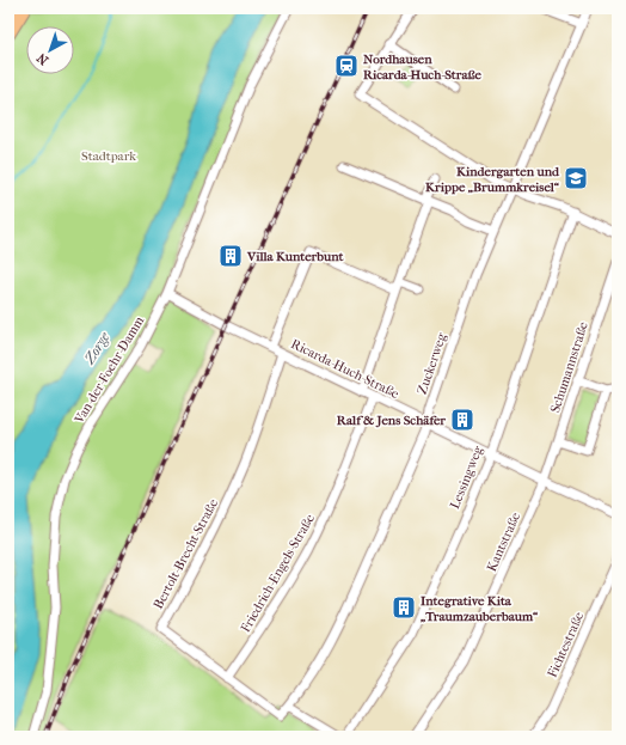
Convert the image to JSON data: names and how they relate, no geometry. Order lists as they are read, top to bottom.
{
  "streets": {
    "street": [
      "Zuckerweg",
      "Schumannstraße",
      "Ricarda-Huch-Straße",
      "Van-der-Foehr-Damm",
      "Lessingweg",
      "Kantstraße",
      "Bertolt-Brecht-Straße",
      "Friedrich-Engels-Straße",
      "Fichtestraße"
    ]
  },
  "crossings": [
    ["Zuckerweg", "Ricarda-Huch-Straße"],
    ["Zuckerweg", "Bertolt-Brecht-Straße"],
    ["Schumannstraße", "Ricarda-Huch-Straße"],
    ["Schumannstraße", "Kantstraße"],
    ["Ricarda-Huch-Straße", "Van-der-Foehr-Damm"],
    ["Ricarda-Huch-Straße", "Lessingweg"],
    ["Ricarda-Huch-Straße", "Kantstraße"],
    ["Ricarda-Huch-Straße", "Bertolt-Brecht-Straße"],
    ["Ricarda-Huch-Straße", "Friedrich-Engels-Straße"],
    ["Bertolt-Brecht-Straße", "Friedrich-Engels-Straße"]
  ],
  "water": ["Zorge"],
  "parks": ["Stadtpark"],
  "places": {
    "station": ["Nordhausen Ricarda-Huch-Straße"],
    "school or university": ["Kindergarten und Krippe „Brummkreisel“"],
    "building": ["Villa Kunterbunt", "Ralf & Jens Schäfer", "Integrative Kita „Traumzauberbaum“"]
  },
  "north": "bottom left"
}
